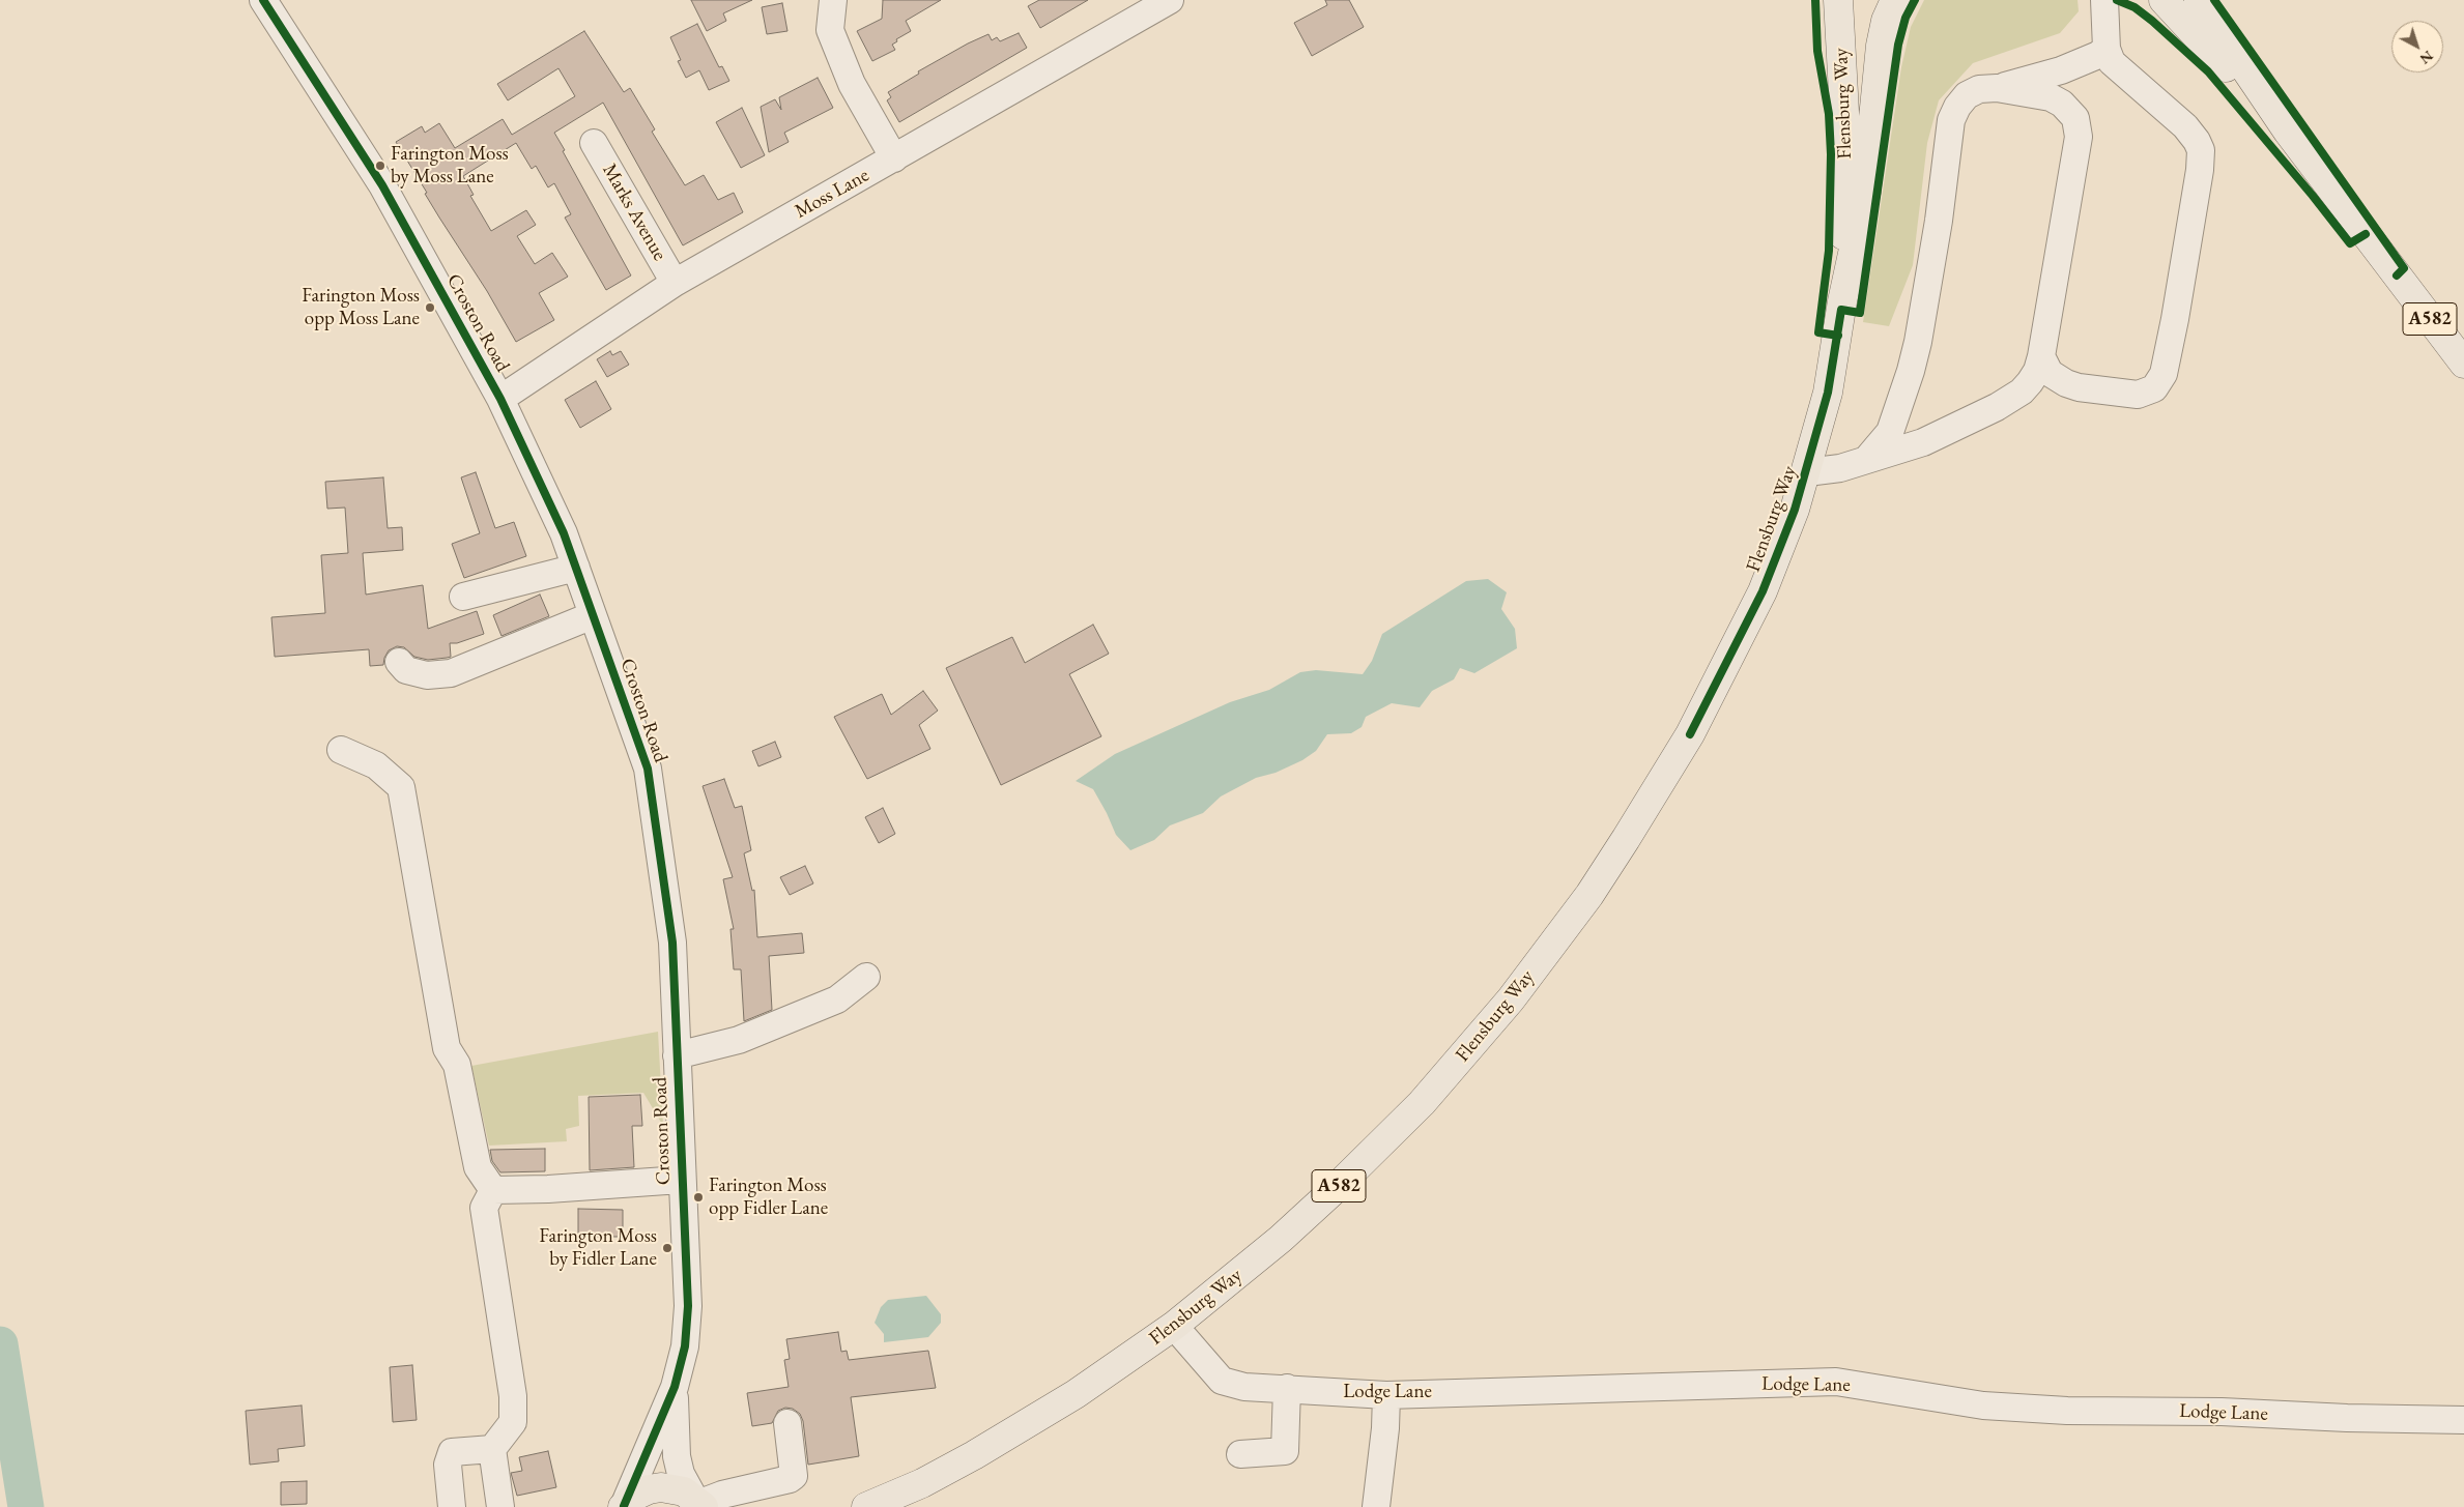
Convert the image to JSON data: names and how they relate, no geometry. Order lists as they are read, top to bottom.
{
  "streets": {
    "highway": ["Flensburg Way", "A582"],
    "street": [
      "Moss Lane",
      "Marks Avenue",
      "Croston Road",
      "Lodge Lane"
    ]
  },
  "crossings": [
    ["Flensburg Way", "Lodge Lane"],
    ["Moss Lane", "Marks Avenue"],
    ["Moss Lane", "Croston Road"]
  ],
  "places": [
    "Farington Moss by Moss Lane",
    "Farington Moss opp Moss Lane",
    "Farington Moss opp Fidler Lane",
    "Farington Moss by Fidler Lane"
  ],
  "north": "bottom right"
}
